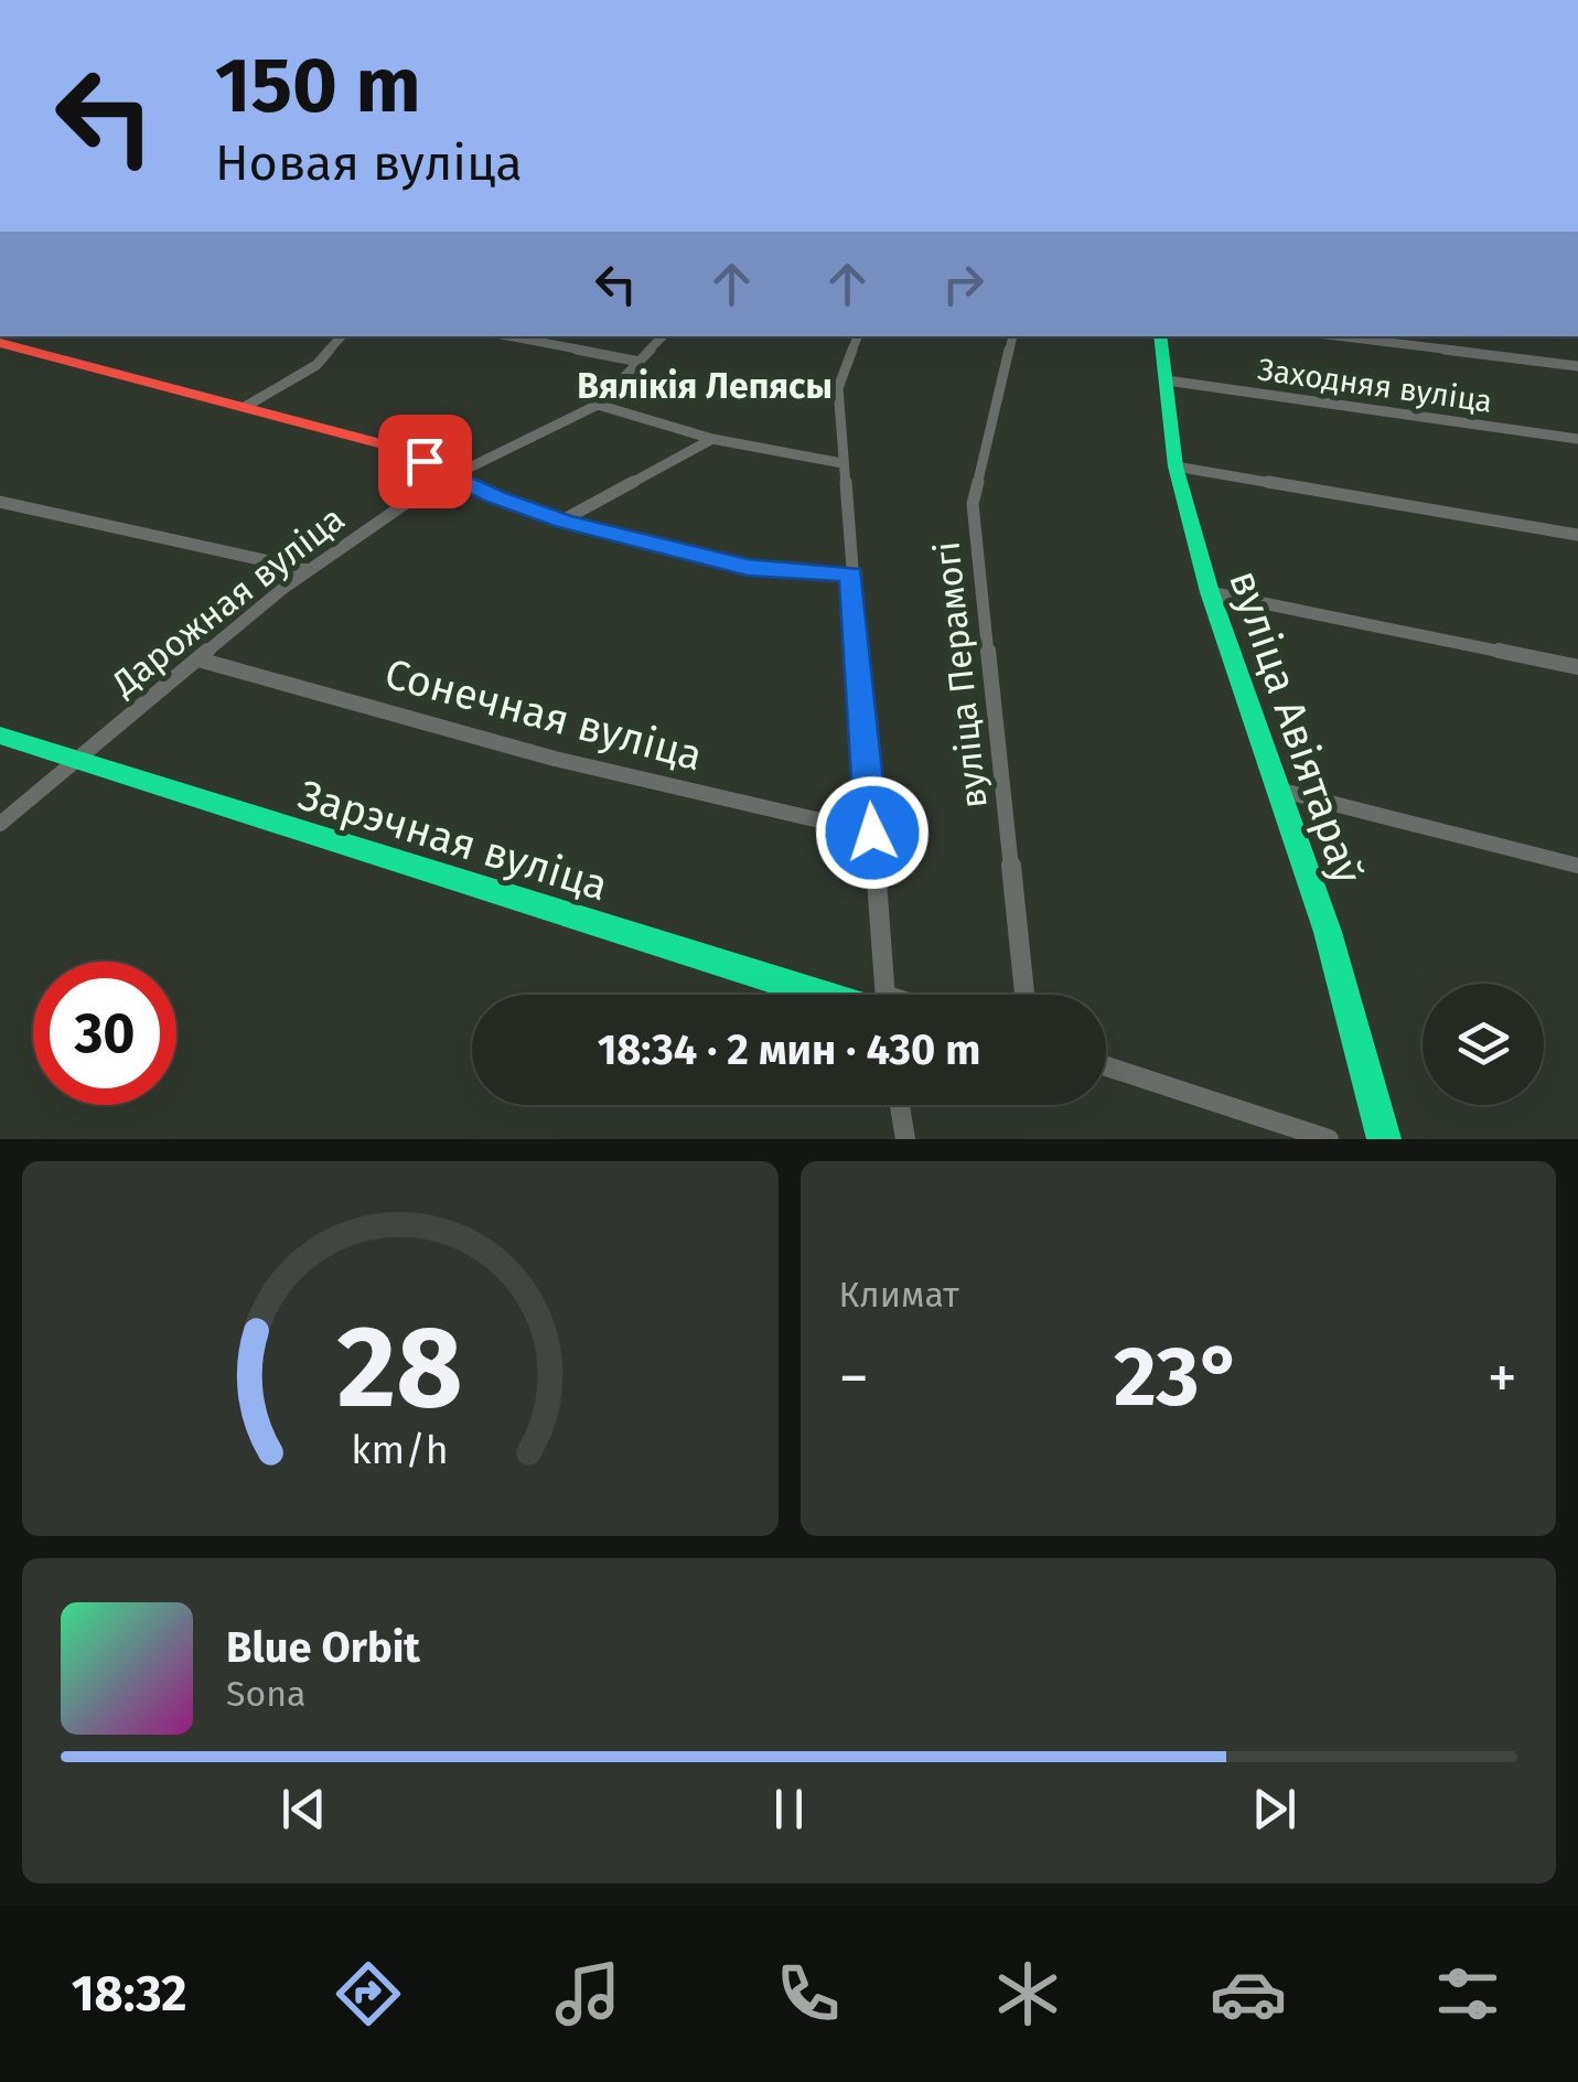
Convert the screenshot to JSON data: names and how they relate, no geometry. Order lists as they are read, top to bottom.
{
  "streets": {
    "street": [
      "Заходняя вуліца",
      "Дарожная вуліца",
      "вуліца Перамогі",
      "Сонечная вуліца",
      "вуліца Авіятараў",
      "Зарэчная вуліца"
    ]
  },
  "crossings": [
    ["Заходняя вуліца", "вуліца Авіятараў"],
    ["Дарожная вуліца", "Сонечная вуліца"],
    ["Дарожная вуліца", "Зарэчная вуліца"]
  ],
  "districts": ["Вялікія Лепясы"],
  "page": {
    "turn": ["150 m", "Новая вуліца"],
    "limit": "30",
    "trip": "18:34 · 2 мин · 430 m",
    "tile": "Климат",
    "heat": ["−", "23°", "+"],
    "song": ["Blue Orbit", "Sona"],
    "tabs": "18:32",
    "gauge": ["28", "km/h"]
  }
}
